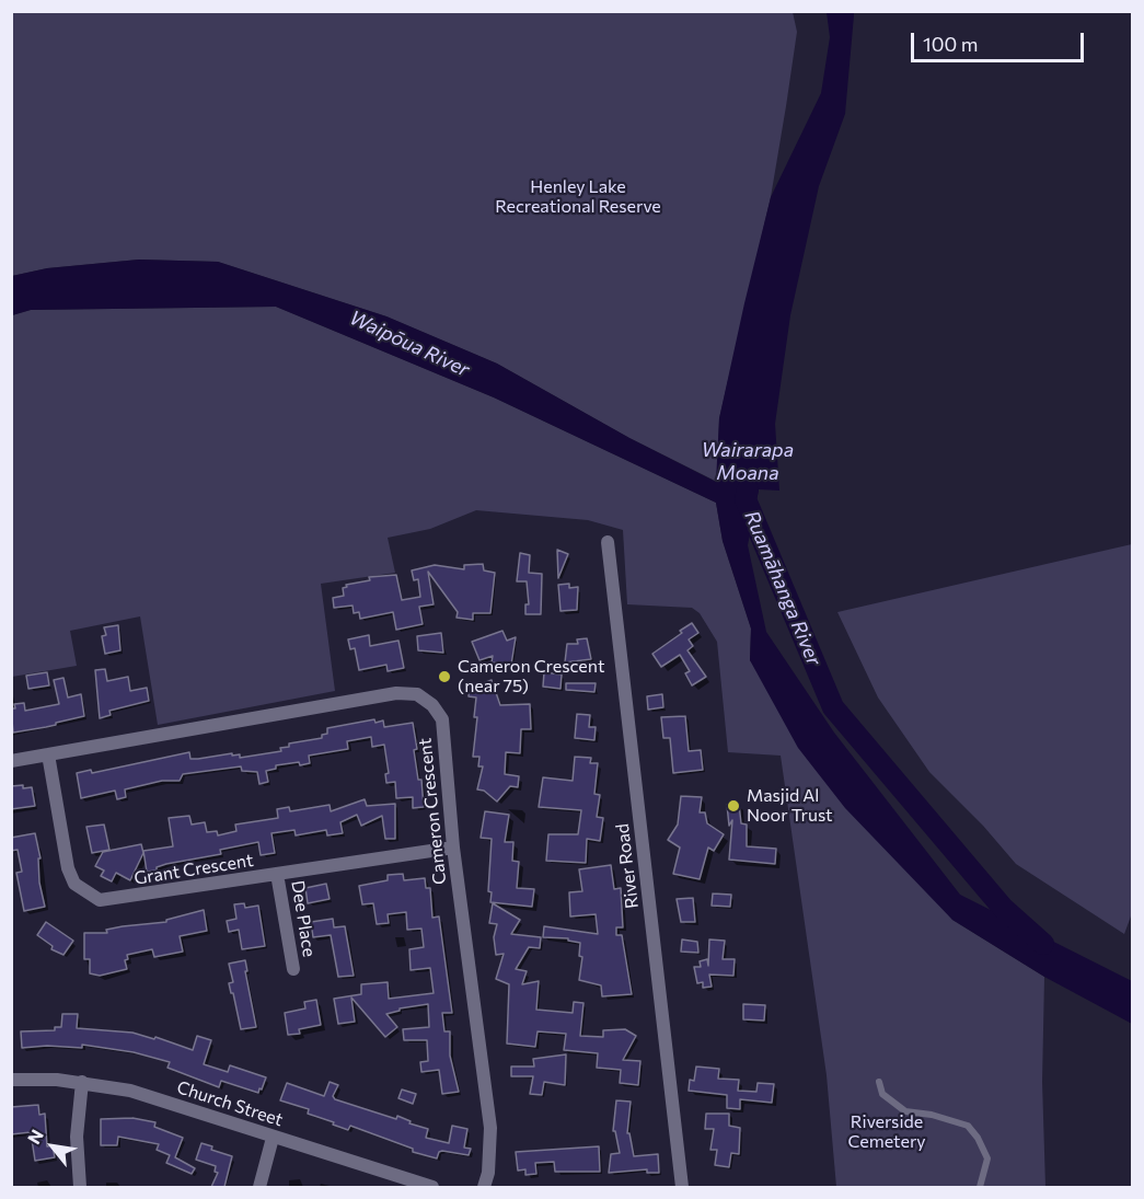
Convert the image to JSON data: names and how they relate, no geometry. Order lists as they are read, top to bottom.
{
  "streets": {
    "street": [
      "Cameron Crescent",
      "River Road",
      "Grant Crescent",
      "Dee Place",
      "Church Street"
    ]
  },
  "crossings": [
    ["Cameron Crescent", "Grant Crescent"],
    ["Grant Crescent", "Dee Place"]
  ],
  "water": ["Waipōua River", "Wairarapa Moana", "Ruamāhanga River"],
  "parks": ["Henley Lake Recreational Reserve", "Riverside Cemetery"],
  "places": ["Cameron Crescent (near 75)", "Masjid Al Noor Trust"],
  "scale_bar": "100 m",
  "north": "top left"
}
